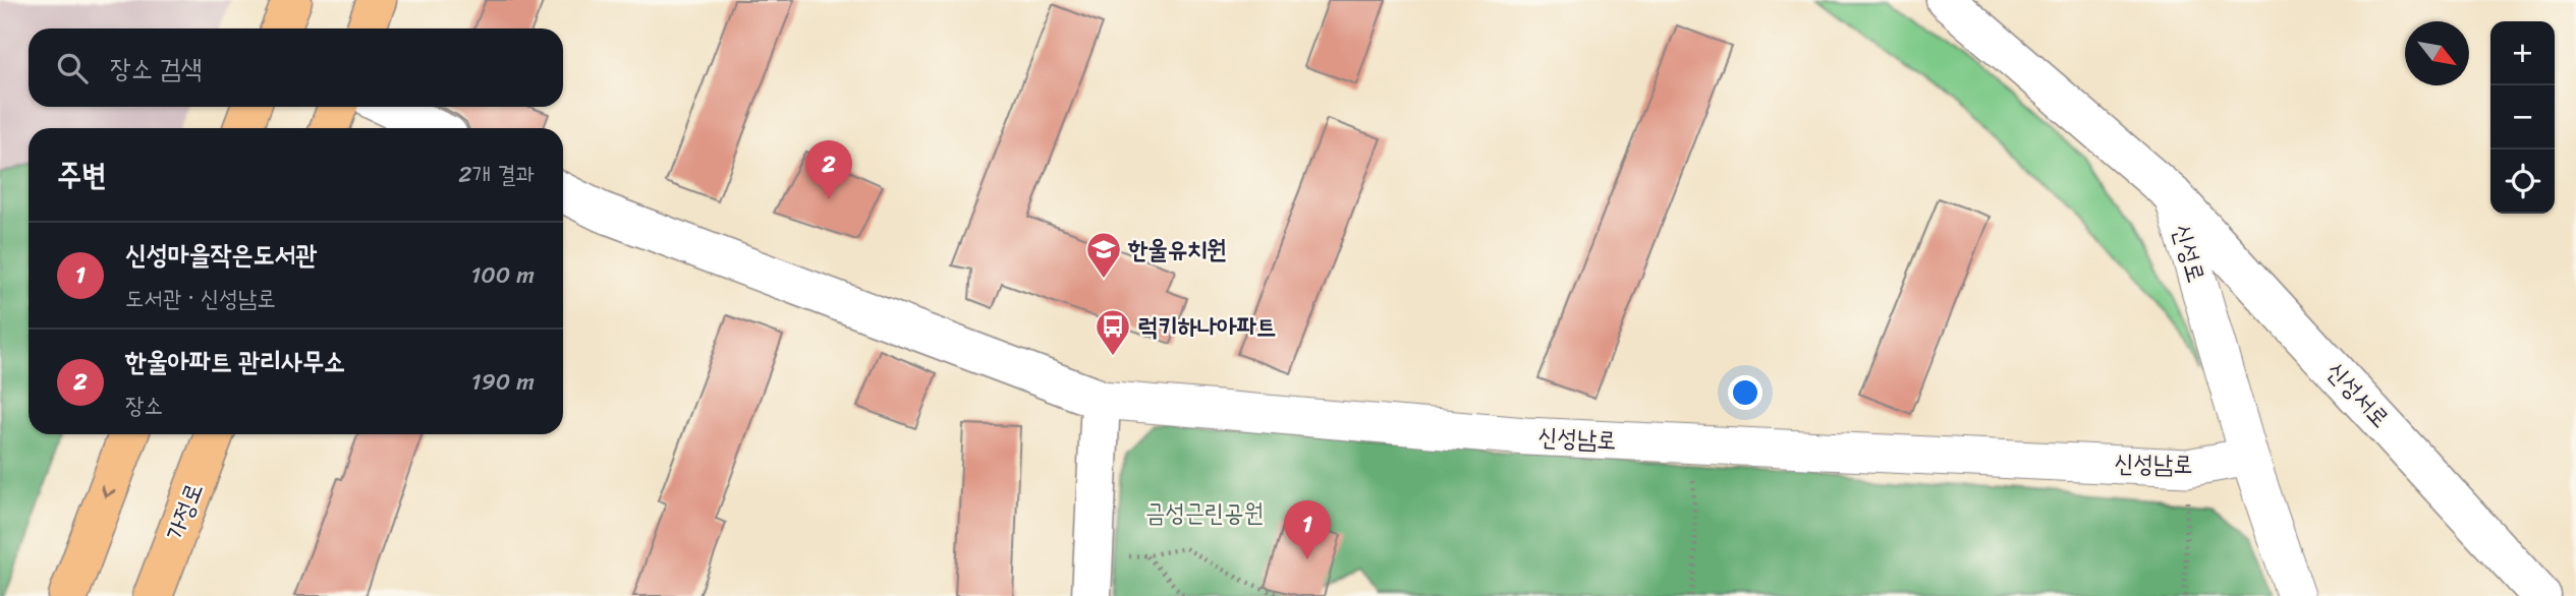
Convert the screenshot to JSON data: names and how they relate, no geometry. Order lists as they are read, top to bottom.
{
  "streets": {
    "main road": ["가정로"],
    "street": ["신성로", "신성서로", "신성남로"]
  },
  "crossings": [
    ["신성로", "신성서로"],
    ["신성로", "신성남로"]
  ],
  "parks": ["금성근린공원"],
  "places": {
    "school or university": ["한울유치원"],
    "bus stop": ["럭키하나아파트"]
  },
  "north": "bottom right",
  "page": {
    "map_buttons": ["+", "−"],
    "search": "장소 검색",
    "heading": ["주변", "2개 결과"],
    "pins": ["2", "1"],
    "list": [
      {
        "mark": "1",
        "name": "신성마을작은도서관",
        "note": "도서관 · 신성남로",
        "value": "100 m"
      },
      {
        "mark": "2",
        "name": "한울아파트 관리사무소",
        "note": "장소",
        "value": "190 m"
      }
    ]
  }
}
